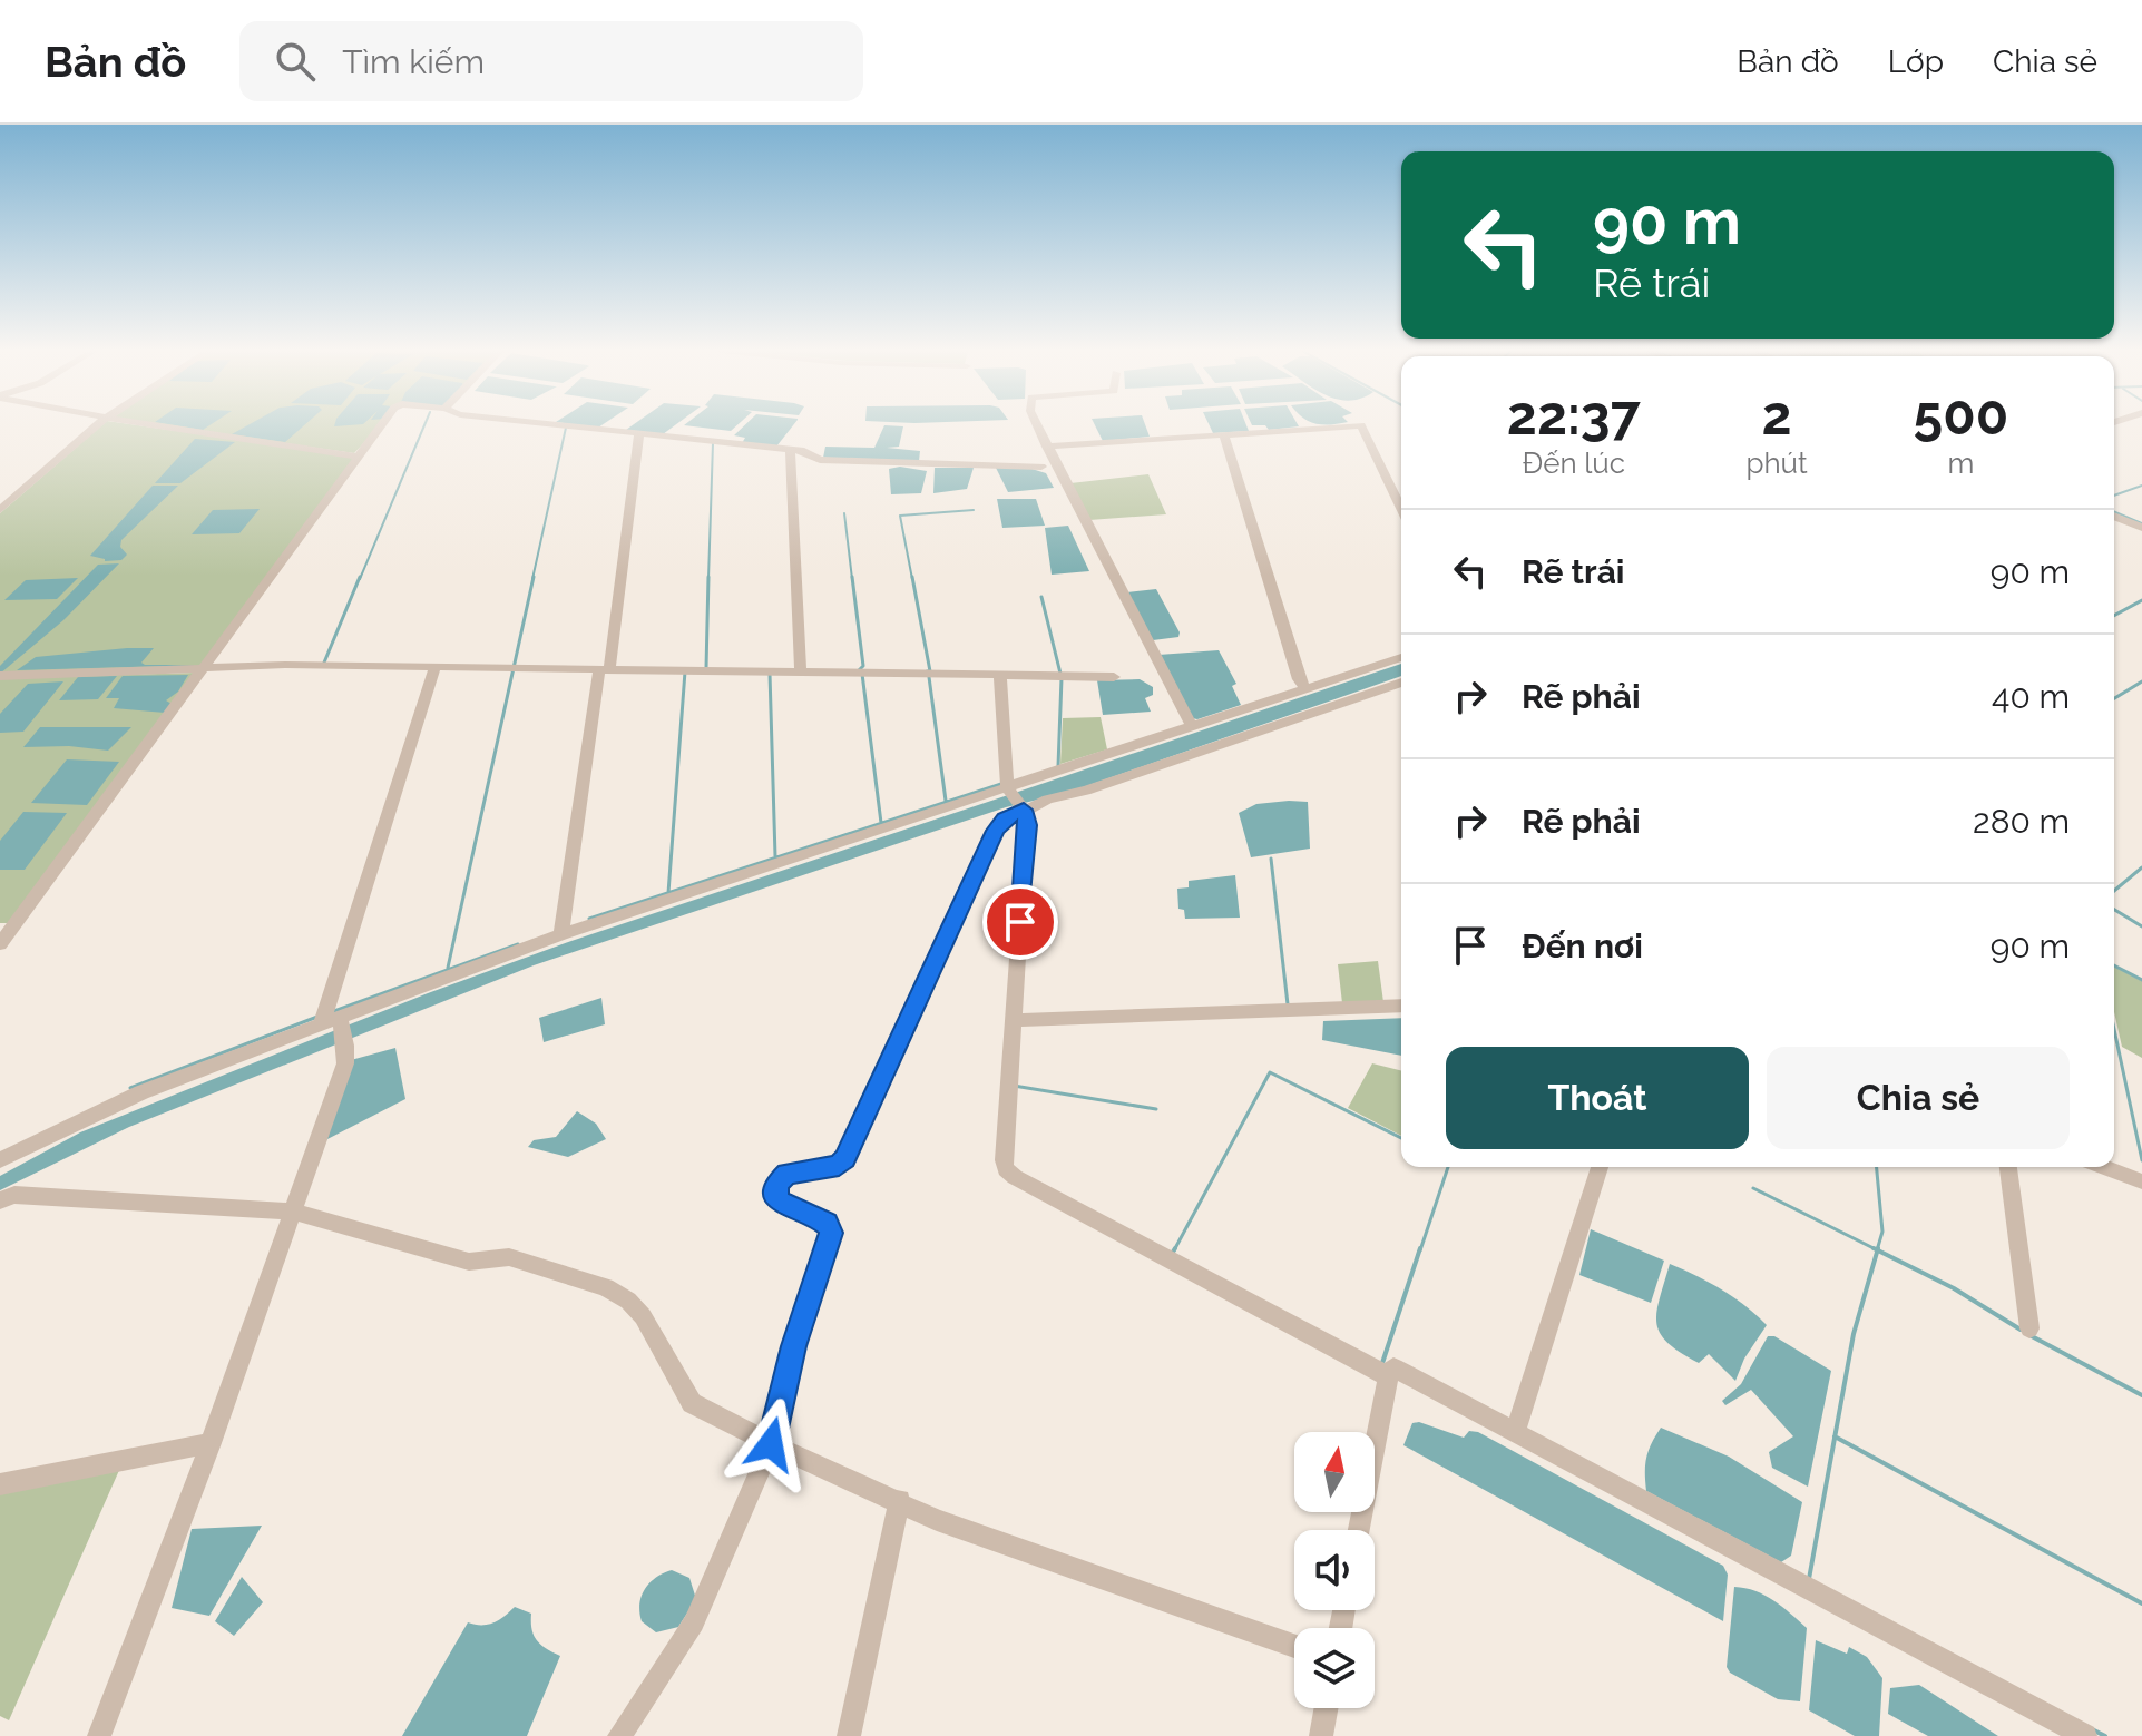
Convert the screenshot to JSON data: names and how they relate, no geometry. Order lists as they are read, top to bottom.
{
  "north": "top",
  "page": {
    "header": "Bản đồ",
    "search": "Tìm kiếm",
    "nav": ["Bản đồ", "Lớp", "Chia sẻ"],
    "turn": ["90 m", "Rẽ trái"],
    "eta": [
      "22:37",
      "Đến lúc",
      "2",
      "phút",
      "500",
      "m"
    ],
    "list": [
      {
        "name": "Rẽ trái",
        "value": "90 m"
      },
      {
        "name": "Rẽ phải",
        "value": "40 m"
      },
      {
        "name": "Rẽ phải",
        "value": "280 m"
      },
      {
        "name": "Đến nơi",
        "value": "90 m"
      }
    ],
    "buttons": ["Thoát", "Chia sẻ"]
  }
}
